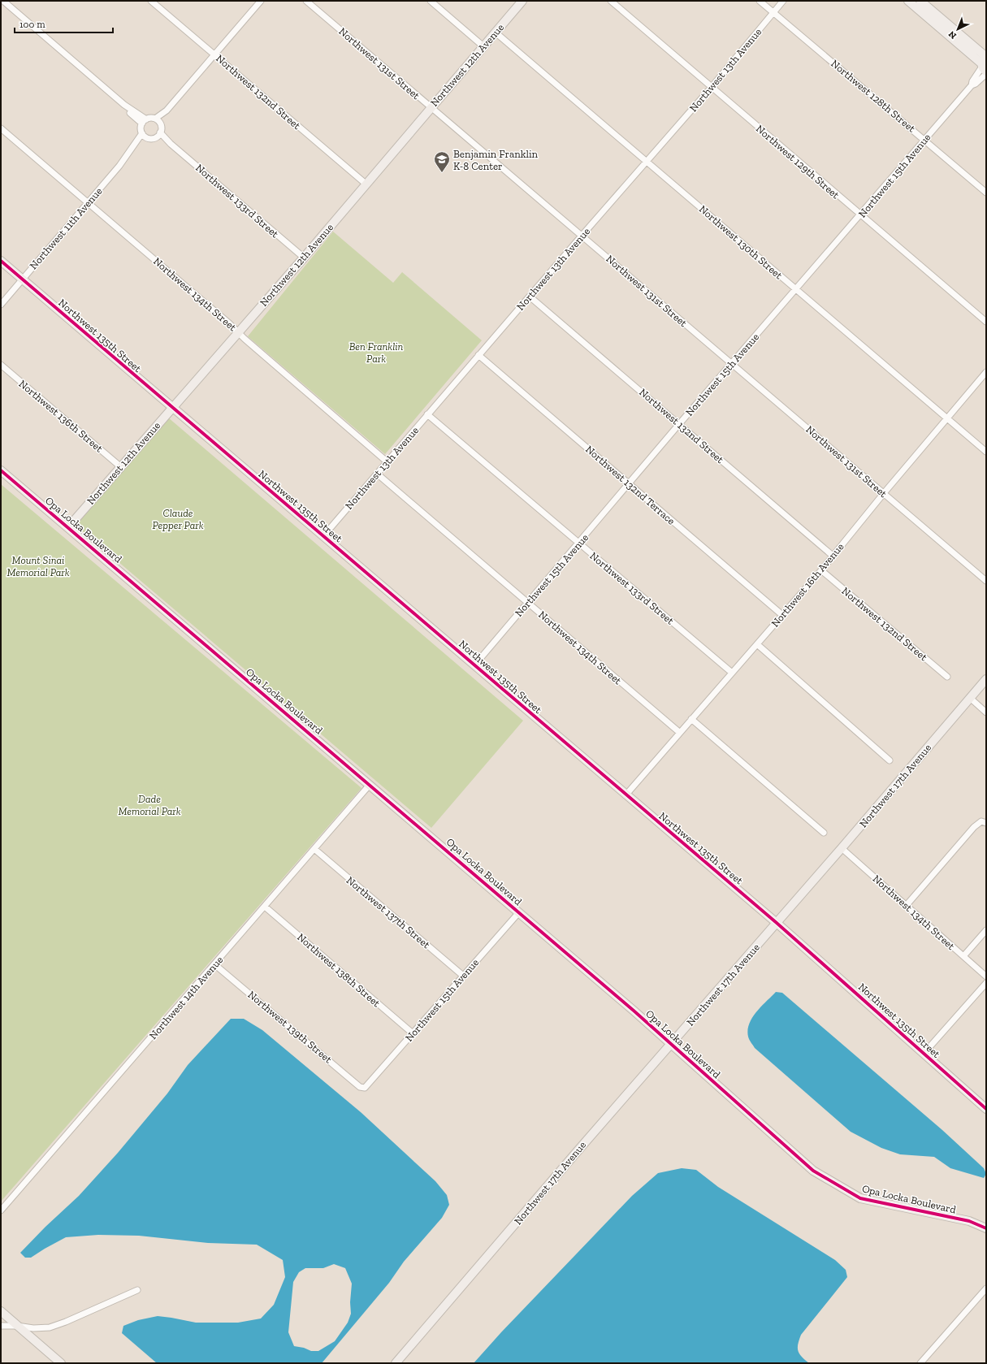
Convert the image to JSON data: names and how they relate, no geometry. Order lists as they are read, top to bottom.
{
  "streets": {
    "main road": [
      "Northwest 12th Avenue",
      "Northwest 135th Street",
      "Opa Locka Boulevard",
      "Northwest 17th Avenue"
    ],
    "street": [
      "Northwest 131st Street",
      "Northwest 13th Avenue",
      "Northwest 132nd Street",
      "Northwest 128th Street",
      "Northwest 129th Street",
      "Northwest 15th Avenue",
      "Northwest 133rd Street",
      "Northwest 11th Avenue",
      "Northwest 130th Street",
      "Northwest 134th Street",
      "Northwest 136th Street",
      "Northwest 132nd Terrace",
      "Northwest 16th Avenue",
      "Northwest 137th Street",
      "Northwest 138th Street",
      "Northwest 14th Avenue",
      "Northwest 139th Street"
    ]
  },
  "crossings": [
    ["Northwest 131st Street", "Northwest 12th Avenue"],
    ["Northwest 131st Street", "Northwest 13th Avenue"],
    ["Northwest 131st Street", "Northwest 15th Avenue"],
    ["Northwest 131st Street", "Northwest 16th Avenue"],
    ["Northwest 12th Avenue", "Northwest 132nd Street"],
    ["Northwest 12th Avenue", "Northwest 133rd Street"],
    ["Northwest 12th Avenue", "Northwest 130th Street"],
    ["Northwest 12th Avenue", "Northwest 134th Street"],
    ["Northwest 12th Avenue", "Northwest 135th Street"],
    ["Northwest 12th Avenue", "Northwest 136th Street"],
    ["Northwest 12th Avenue", "Opa Locka Boulevard"],
    ["Northwest 13th Avenue", "Northwest 132nd Street"],
    ["Northwest 13th Avenue", "Northwest 128th Street"],
    ["Northwest 13th Avenue", "Northwest 129th Street"],
    ["Northwest 13th Avenue", "Northwest 133rd Street"],
    ["Northwest 13th Avenue", "Northwest 130th Street"],
    ["Northwest 13th Avenue", "Northwest 134th Street"],
    ["Northwest 13th Avenue", "Northwest 135th Street"],
    ["Northwest 13th Avenue", "Northwest 132nd Terrace"],
    ["Northwest 132nd Street", "Northwest 15th Avenue"],
    ["Northwest 132nd Street", "Northwest 16th Avenue"],
    ["Northwest 128th Street", "Northwest 15th Avenue"],
    ["Northwest 129th Street", "Northwest 15th Avenue"],
    ["Northwest 15th Avenue", "Northwest 133rd Street"],
    ["Northwest 15th Avenue", "Northwest 130th Street"],
    ["Northwest 15th Avenue", "Northwest 134th Street"],
    ["Northwest 15th Avenue", "Northwest 135th Street"],
    ["Northwest 15th Avenue", "Northwest 132nd Terrace"],
    ["Northwest 15th Avenue", "Opa Locka Boulevard"],
    ["Northwest 15th Avenue", "Northwest 137th Street"],
    ["Northwest 15th Avenue", "Northwest 138th Street"],
    ["Northwest 15th Avenue", "Northwest 139th Street"],
    ["Northwest 133rd Street", "Northwest 11th Avenue"],
    ["Northwest 133rd Street", "Northwest 16th Avenue"],
    ["Northwest 11th Avenue", "Northwest 134th Street"],
    ["Northwest 11th Avenue", "Northwest 135th Street"],
    ["Northwest 130th Street", "Northwest 16th Avenue"],
    ["Northwest 134th Street", "Northwest 16th Avenue"],
    ["Northwest 134th Street", "Northwest 17th Avenue"],
    ["Northwest 135th Street", "Northwest 16th Avenue"],
    ["Northwest 135th Street", "Northwest 17th Avenue"],
    ["Northwest 132nd Terrace", "Northwest 16th Avenue"],
    ["Opa Locka Boulevard", "Northwest 17th Avenue"],
    ["Opa Locka Boulevard", "Northwest 14th Avenue"],
    ["Northwest 137th Street", "Northwest 14th Avenue"],
    ["Northwest 138th Street", "Northwest 14th Avenue"],
    ["Northwest 14th Avenue", "Northwest 139th Street"]
  ],
  "parks": [
    "Ben Franklin Park",
    "Claude Pepper Park",
    "Mount Sinai Memorial Park",
    "Dade Memorial Park"
  ],
  "places": {
    "school or university": ["Benjamin Franklin K-8 Center"]
  },
  "scale_bar": "100 m",
  "north": "bottom left"
}
